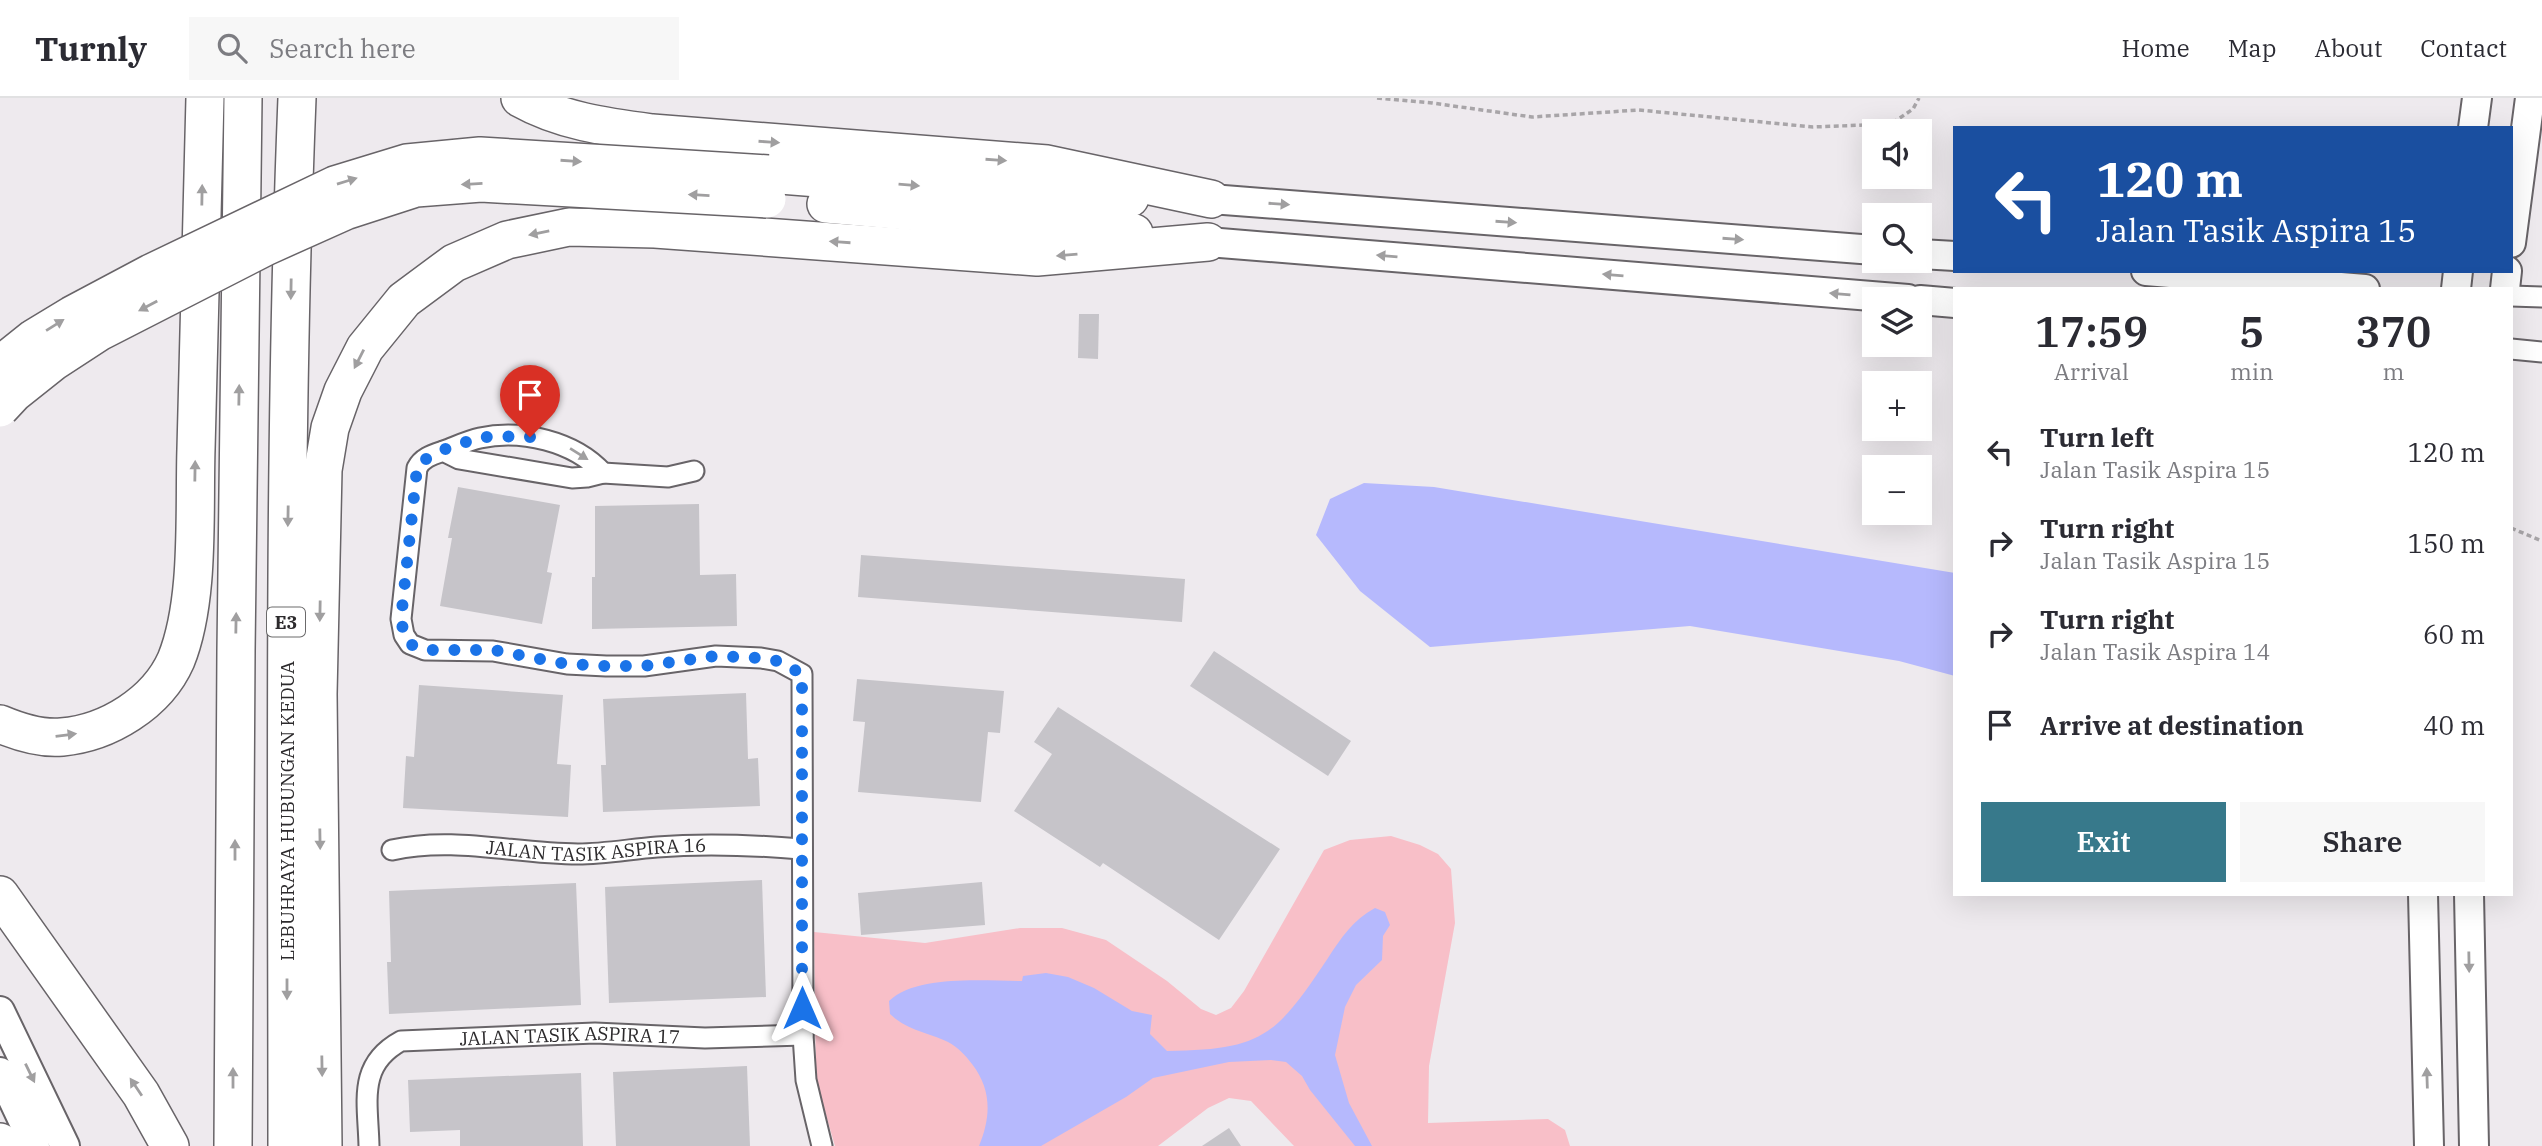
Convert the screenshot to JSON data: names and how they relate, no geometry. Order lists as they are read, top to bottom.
{
  "streets": {
    "highway": ["E3", "LEBUHRAYA HUBUNGAN KEDUA"],
    "street": ["JALAN TASIK ASPIRA 16", "JALAN TASIK ASPIRA 17"]
  },
  "page": {
    "header": "Turnly",
    "search": "Search here",
    "nav": [
      "Home",
      "Map",
      "About",
      "Contact"
    ],
    "map_buttons": ["+", "−"],
    "turn": ["120 m", "Jalan Tasik Aspira 15"],
    "eta": [
      "17:59",
      "Arrival",
      "5",
      "min",
      "370",
      "m"
    ],
    "list": [
      {
        "name": "Turn left",
        "note": "Jalan Tasik Aspira 15",
        "value": "120 m"
      },
      {
        "name": "Turn right",
        "note": "Jalan Tasik Aspira 15",
        "value": "150 m"
      },
      {
        "name": "Turn right",
        "note": "Jalan Tasik Aspira 14",
        "value": "60 m"
      },
      {
        "name": "Arrive at destination",
        "value": "40 m"
      }
    ],
    "buttons": ["Exit", "Share"]
  }
}
